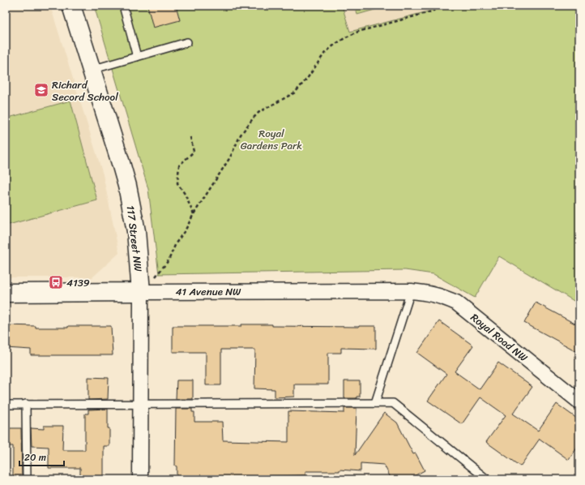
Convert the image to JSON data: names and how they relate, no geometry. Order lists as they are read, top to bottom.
{
  "streets": {
    "street": ["117 Street NW", "41 Avenue NW", "Royal Road NW"]
  },
  "crossings": [
    ["117 Street NW", "41 Avenue NW"],
    ["41 Avenue NW", "Royal Road NW"]
  ],
  "parks": ["Royal Gardens Park"],
  "places": {
    "school or university": ["Richard Secord School"],
    "bus stop": ["4139"]
  },
  "scale_bar": "20 m"
}
